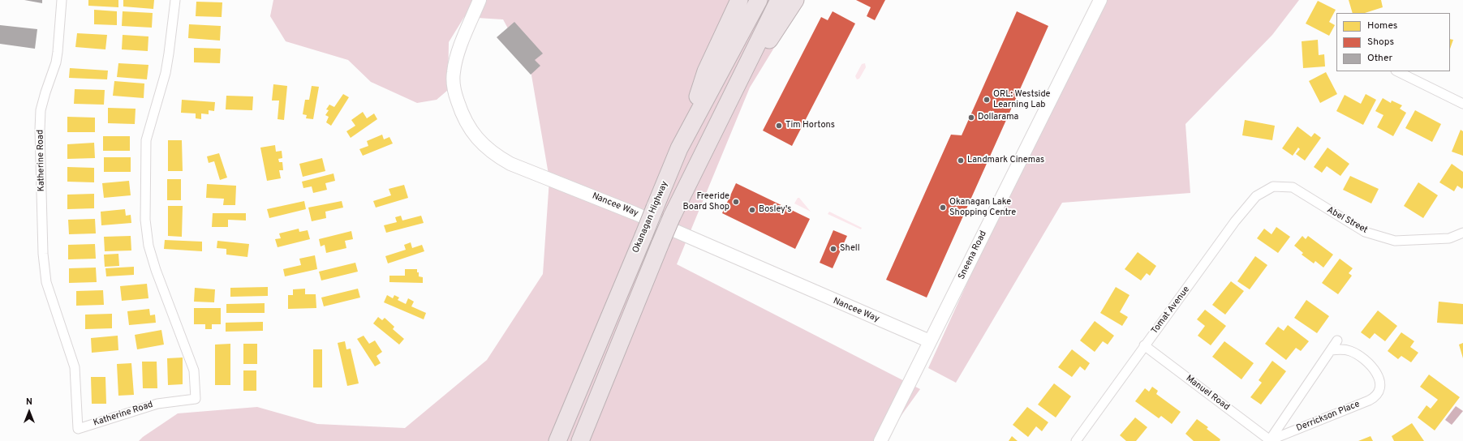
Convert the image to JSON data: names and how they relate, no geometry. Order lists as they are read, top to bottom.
{
  "streets": {
    "highway": ["Okanagan Highway"],
    "street": [
      "Katherine Road",
      "Nancee Way",
      "Abel Street",
      "Sneena Road",
      "Tomat Avenue",
      "Manuel Road",
      "Derrickson Place"
    ]
  },
  "crossings": [
    ["Nancee Way", "Sneena Road"],
    ["Abel Street", "Tomat Avenue"],
    ["Tomat Avenue", "Manuel Road"],
    ["Manuel Road", "Derrickson Place"]
  ],
  "places": [
    "ORL: Westside Learning Lab",
    "Dollarama",
    "Tim Hortons",
    "Landmark Cinemas",
    "Freeride Board Shop",
    "Okanagan Lake Shopping Centre",
    "Bosley's",
    "Shell"
  ],
  "legend": ["Homes", "Shops", "Other"],
  "north": "top"
}
